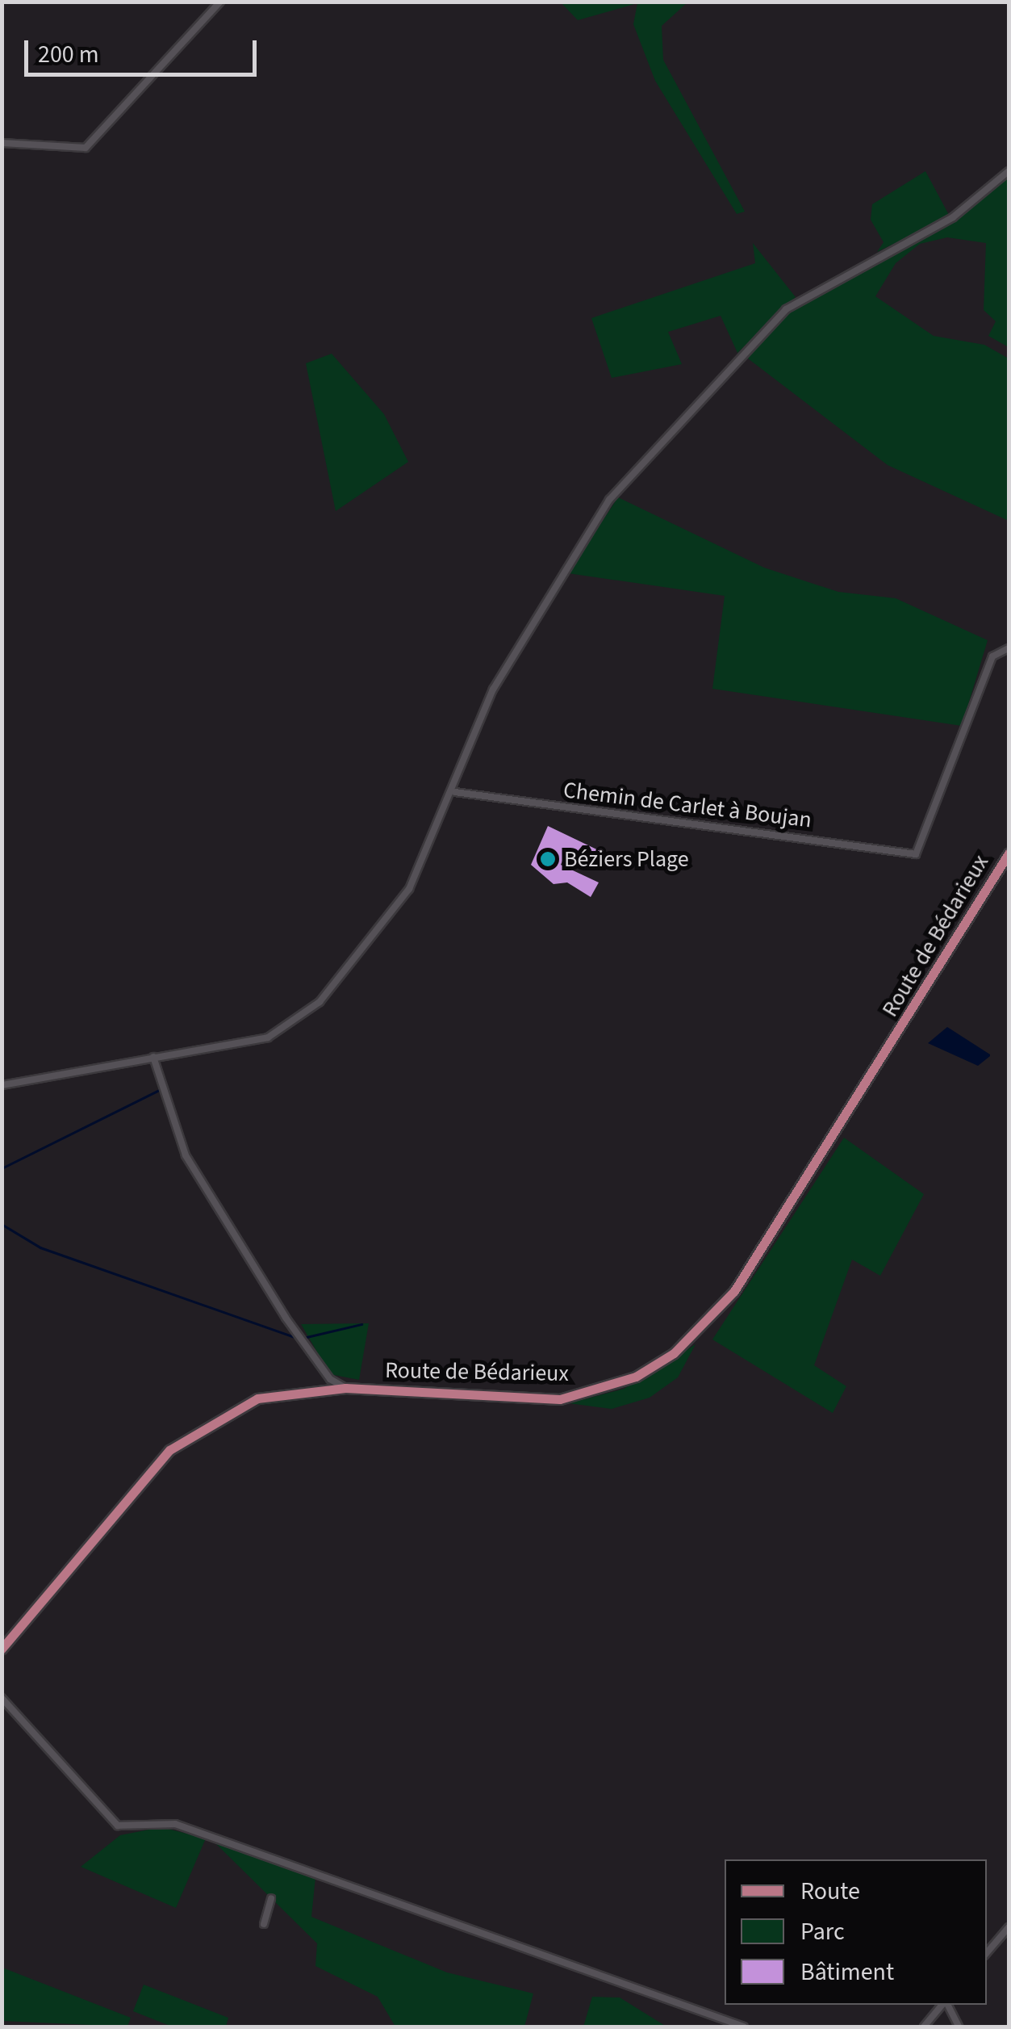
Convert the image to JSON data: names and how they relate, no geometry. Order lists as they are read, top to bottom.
{
  "streets": {
    "main road": ["Route de Bédarieux"],
    "street": ["Chemin de Carlet à Boujan"]
  },
  "places": ["Béziers Plage"],
  "legend": ["Route", "Parc", "Bâtiment"],
  "scale_bar": "200 m"
}
